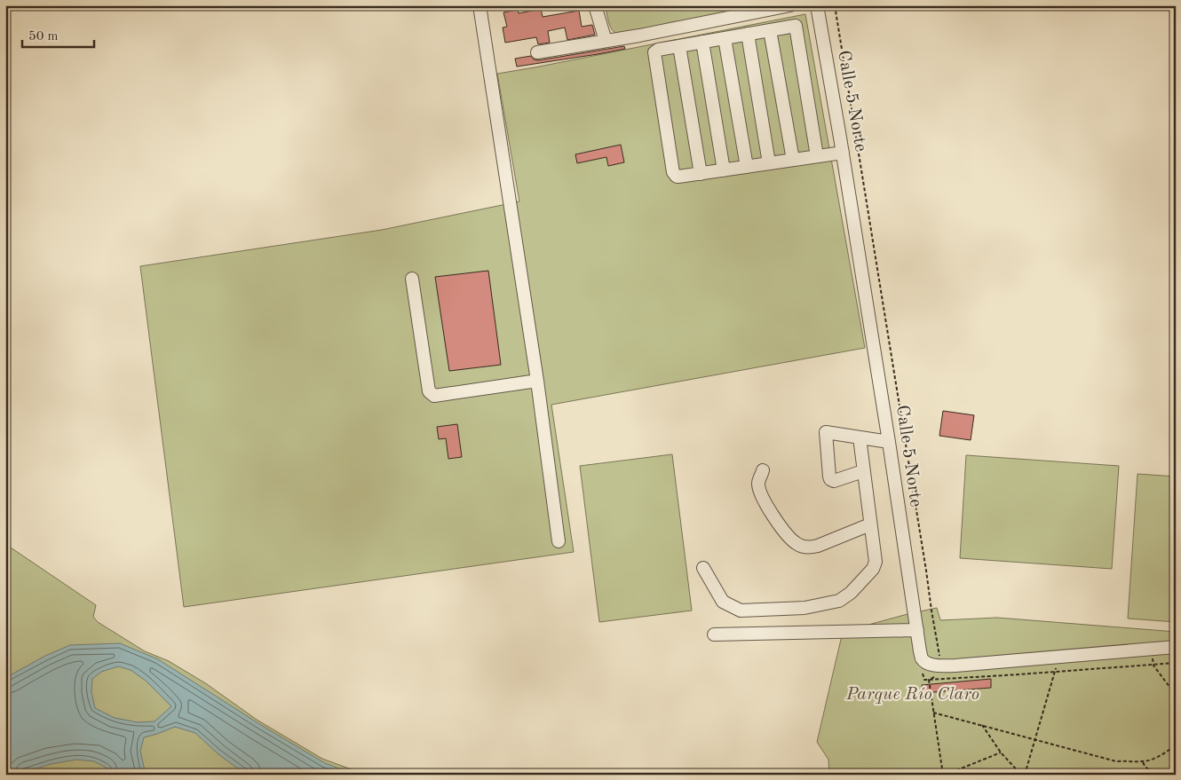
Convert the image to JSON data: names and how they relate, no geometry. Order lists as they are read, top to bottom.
{
  "streets": {
    "street": ["Calle 5 Norte"]
  },
  "parks": ["Parque Río Claro"],
  "scale_bar": "50 m"
}
